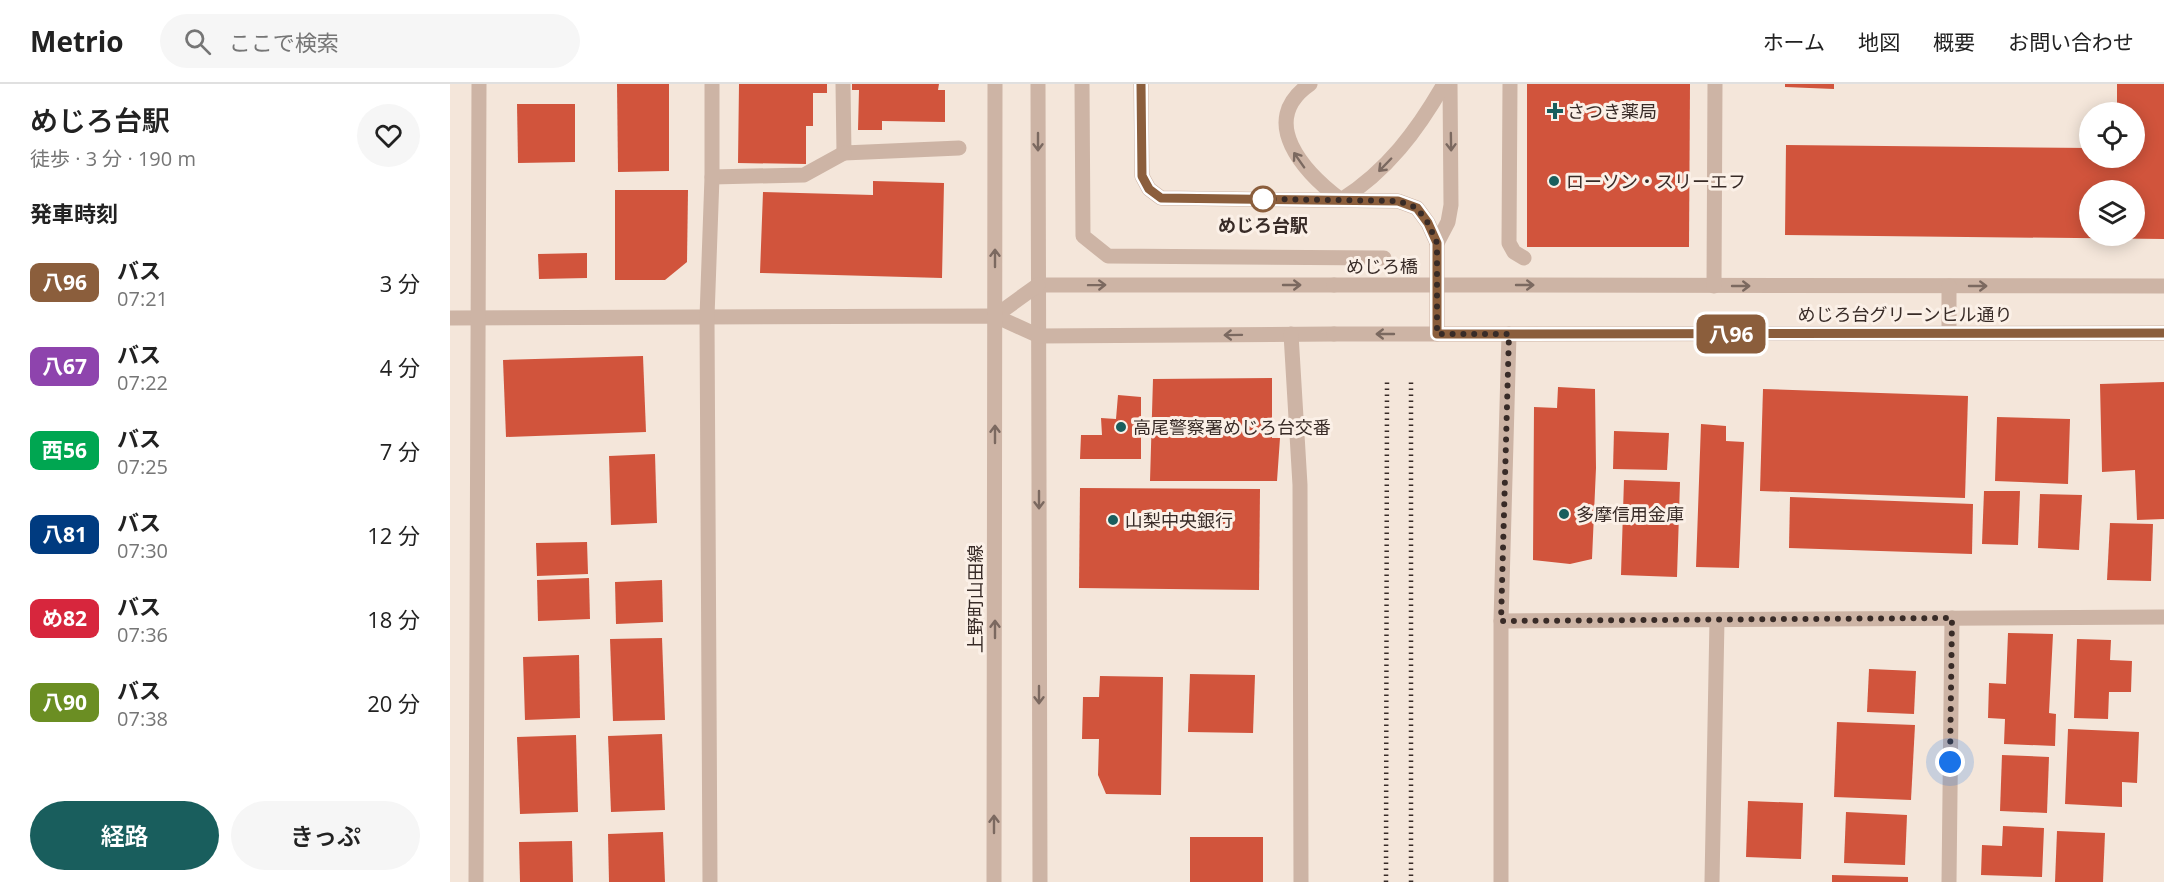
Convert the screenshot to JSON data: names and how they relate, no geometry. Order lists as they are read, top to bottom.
{
  "streets": {
    "street": ["めじろ橋", "めじろ台グリーンヒル通り", "上野町山田線"]
  },
  "crossings": [
    ["めじろ橋", "めじろ台グリーンヒル通り"]
  ],
  "places": {
    "health": ["さつき薬局"],
    "other": [
      "ローソン・スリーエフ",
      "めじろ台駅",
      "高尾警察署めじろ台交番",
      "多摩信用金庫",
      "山梨中央銀行"
    ]
  },
  "lines": ["bus line 八96"],
  "page": {
    "header": "Metrio",
    "search": "ここで検索",
    "nav": [
      "ホーム",
      "地図",
      "概要",
      "お問い合わせ"
    ],
    "heading": [
      ["めじろ台駅", "徒歩 · 3 分 · 190 m"],
      "発車時刻"
    ],
    "on_map": "八96",
    "list": [
      {
        "mark": "八96",
        "name": "バス",
        "note": "07:21",
        "value": "3 分"
      },
      {
        "mark": "八67",
        "name": "バス",
        "note": "07:22",
        "value": "4 分"
      },
      {
        "mark": "西56",
        "name": "バス",
        "note": "07:25",
        "value": "7 分"
      },
      {
        "mark": "八81",
        "name": "バス",
        "note": "07:30",
        "value": "12 分"
      },
      {
        "mark": "め82",
        "name": "バス",
        "note": "07:36",
        "value": "18 分"
      },
      {
        "mark": "八90",
        "name": "バス",
        "note": "07:38",
        "value": "20 分"
      }
    ],
    "buttons": ["経路", "きっぷ"]
  }
}
